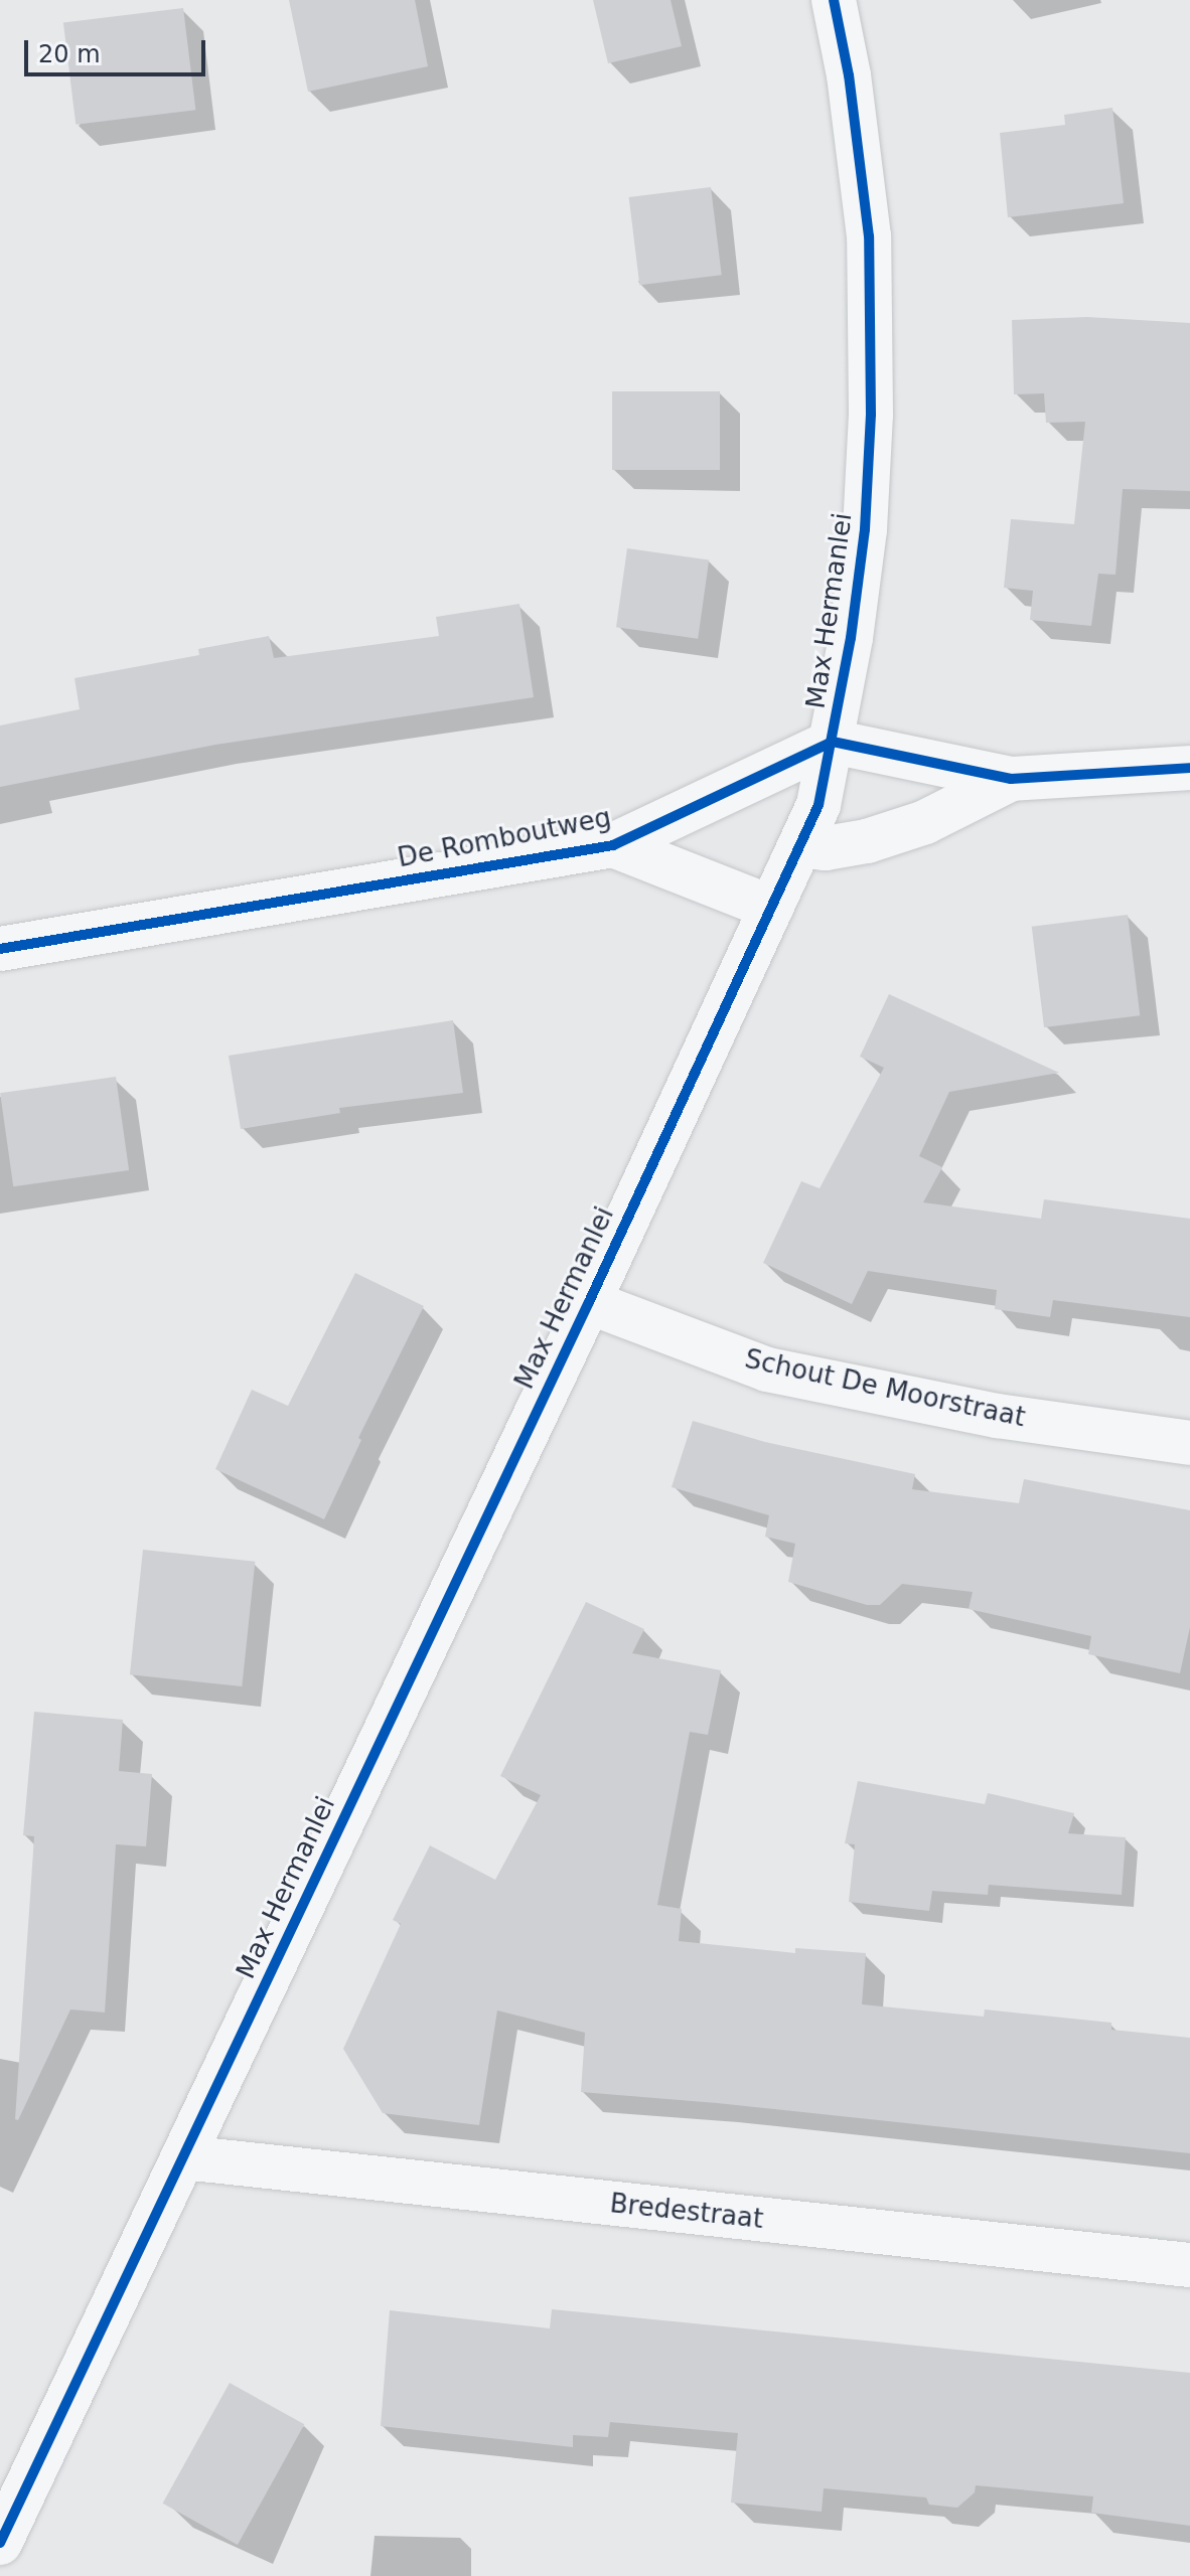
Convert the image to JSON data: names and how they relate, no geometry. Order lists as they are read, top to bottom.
{
  "streets": {
    "street": [
      "Max Hermanlei",
      "De Romboutweg",
      "Schout De Moorstraat",
      "Bredestraat"
    ]
  },
  "crossings": [
    ["Max Hermanlei", "De Romboutweg"],
    ["Max Hermanlei", "Schout De Moorstraat"],
    ["Max Hermanlei", "Bredestraat"]
  ],
  "scale_bar": "20 m"
}
